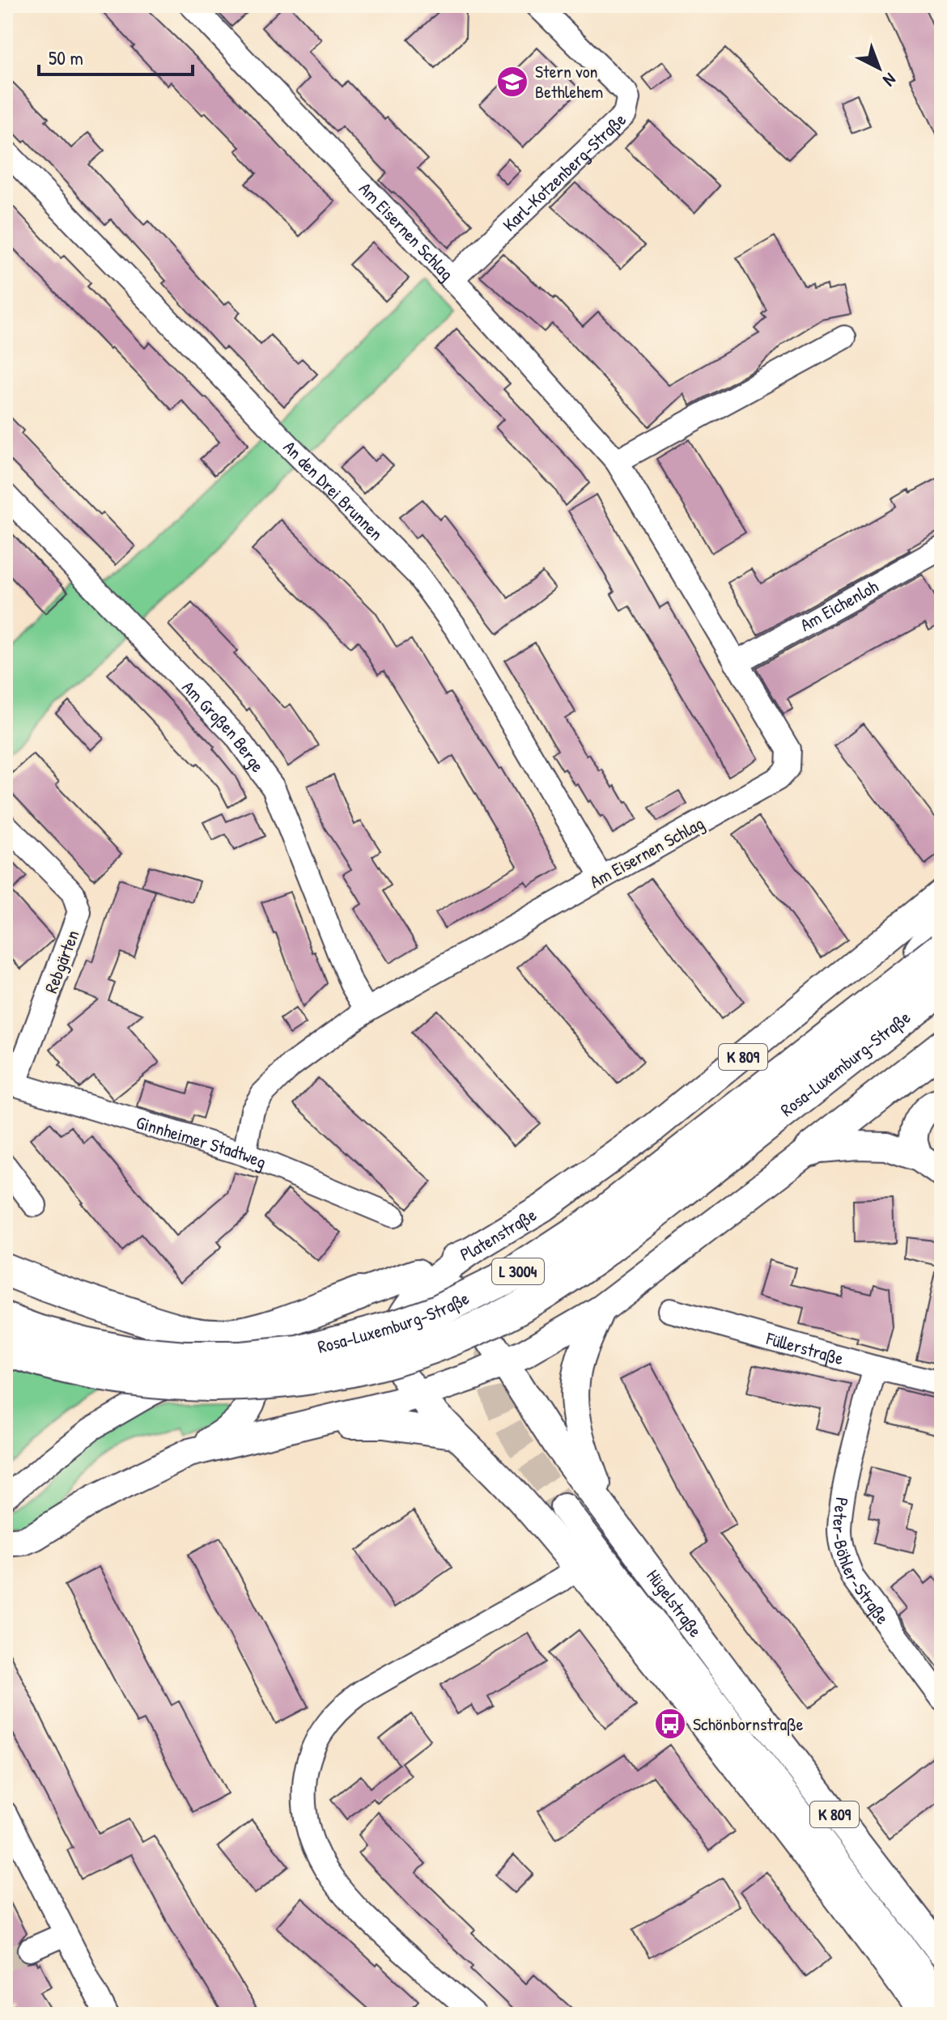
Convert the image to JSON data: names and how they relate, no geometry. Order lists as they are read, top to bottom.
{
  "streets": {
    "highway": ["Rosa-Luxemburg-Straße", "L 3004"],
    "main road": ["K 809", "Platenstraße", "Hügelstraße"],
    "street": [
      "Karl-Kotzenberg-Straße",
      "Am Eisernen Schlag",
      "An den Drei Brunnen",
      "Am Eichenloh",
      "Am Großen Berge",
      "Rebgärten",
      "Ginnheimer Stadtweg",
      "Füllerstraße",
      "Peter-Böhler-Straße"
    ]
  },
  "crossings": [
    ["Karl-Kotzenberg-Straße", "Am Eisernen Schlag"],
    ["Am Eisernen Schlag", "An den Drei Brunnen"],
    ["Am Eisernen Schlag", "Am Eichenloh"],
    ["Am Eisernen Schlag", "Am Großen Berge"],
    ["Am Eisernen Schlag", "Ginnheimer Stadtweg"],
    ["Rebgärten", "Ginnheimer Stadtweg"],
    ["K 809", "Platenstraße"],
    ["K 809", "Hügelstraße"],
    ["Platenstraße", "Hügelstraße"],
    ["Füllerstraße", "Peter-Böhler-Straße"]
  ],
  "places": {
    "school or university": ["Stern von Bethlehem"],
    "bus stop": ["Schönbornstraße"]
  },
  "scale_bar": "50 m",
  "north": "bottom right"
}
